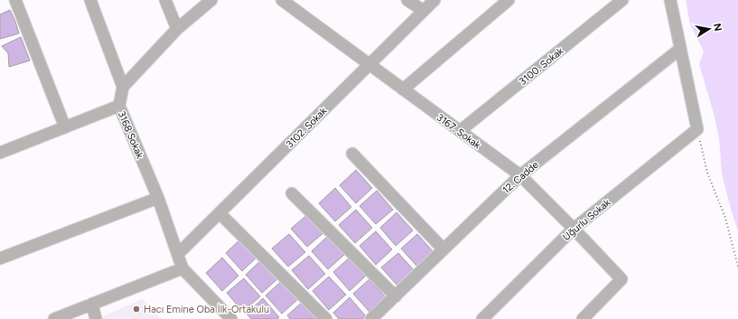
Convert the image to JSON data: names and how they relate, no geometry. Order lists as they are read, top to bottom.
{
  "streets": {
    "street": [
      "3100. Sokak",
      "3102. Sokak",
      "3167. Sokak",
      "3168 Sokak",
      "12. Cadde",
      "Uğurlu Sokak"
    ]
  },
  "crossings": [
    ["3100. Sokak", "3167. Sokak"],
    ["3102. Sokak", "3167. Sokak"],
    ["3102. Sokak", "3168 Sokak"],
    ["3167. Sokak", "12. Cadde"],
    ["3167. Sokak", "Uğurlu Sokak"]
  ],
  "places": ["Hacı Emine Oba İlk-Ortakulu"],
  "north": "right"
}
